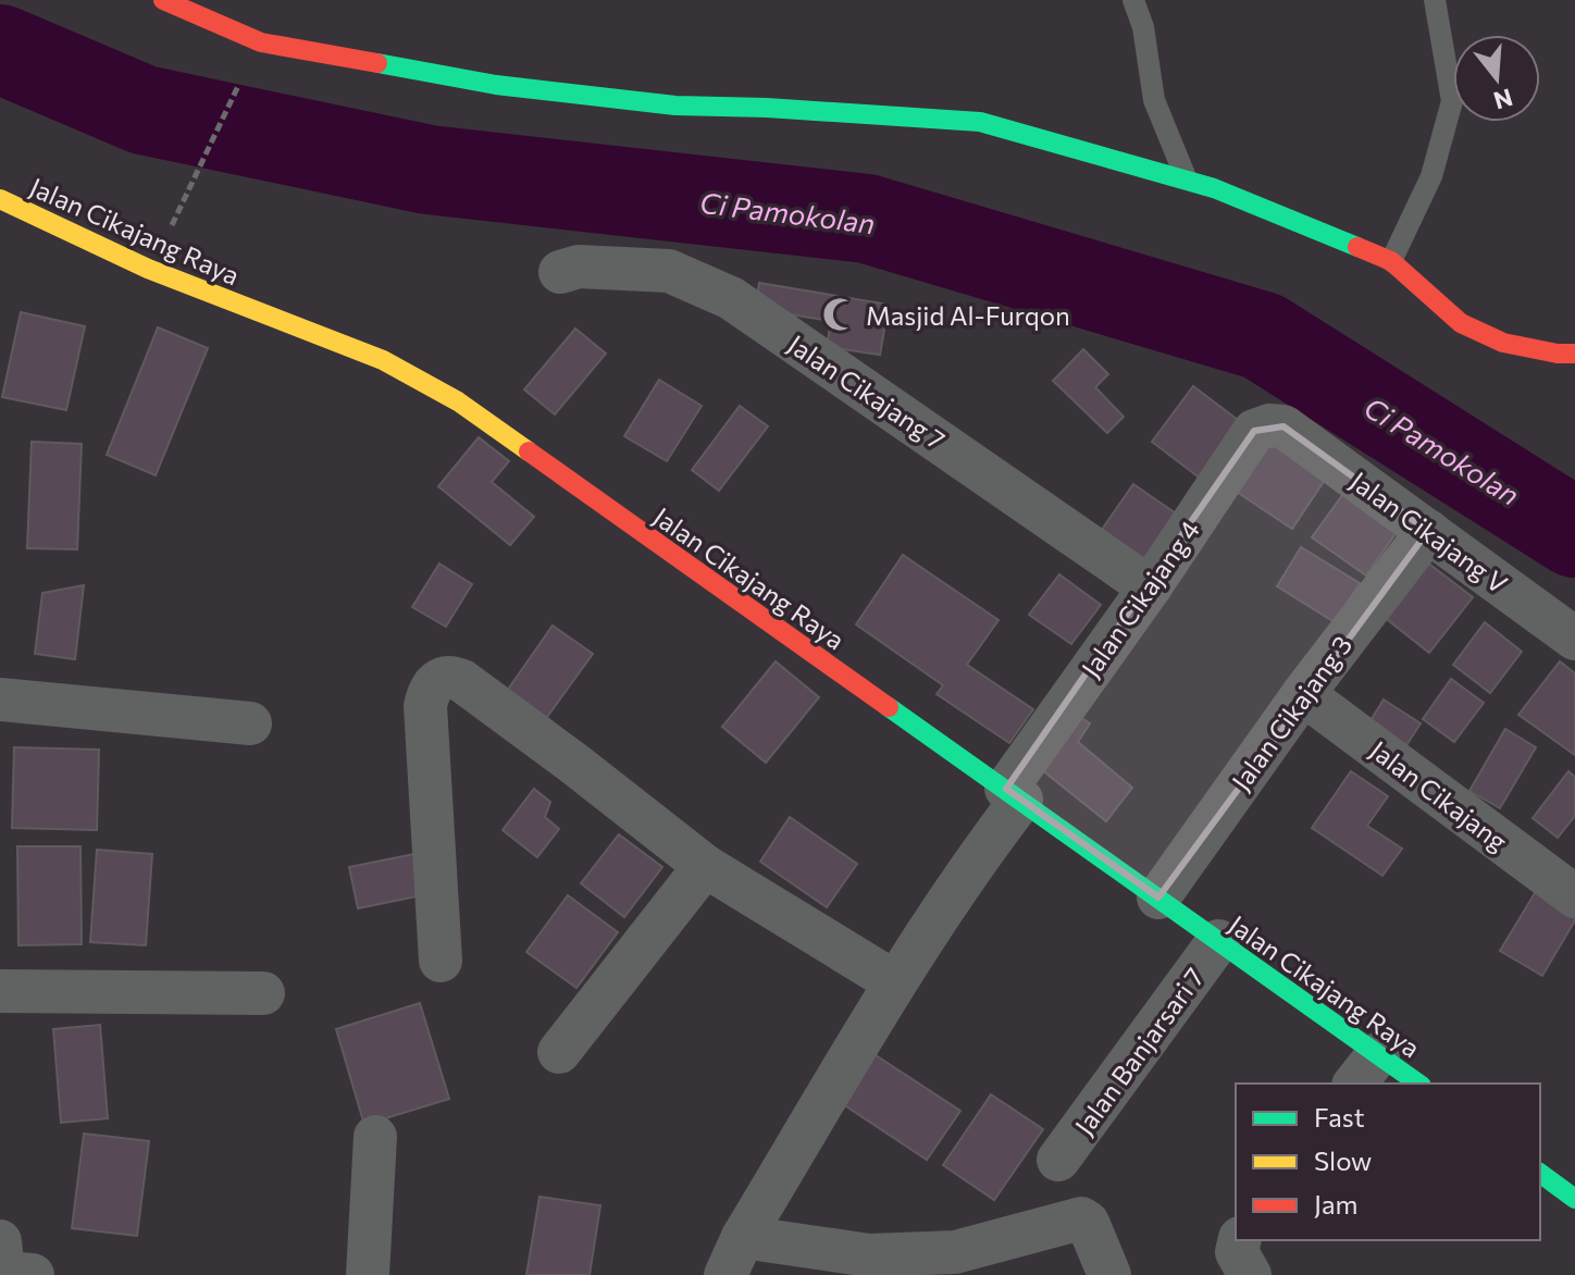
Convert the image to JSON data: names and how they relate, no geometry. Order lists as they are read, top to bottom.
{
  "streets": {
    "main road": ["Jalan Cikajang Raya"],
    "street": [
      "Jalan Cikajang 7",
      "Jalan Cikajang V",
      "Jalan Cikajang 4",
      "Jalan Cikajang 3",
      "Jalan Cikajang",
      "Jalan Banjarsari 7"
    ]
  },
  "crossings": [
    ["Jalan Cikajang Raya", "Jalan Cikajang 4"],
    ["Jalan Cikajang Raya", "Jalan Cikajang 3"],
    ["Jalan Cikajang Raya", "Jalan Banjarsari 7"],
    ["Jalan Cikajang 7", "Jalan Cikajang 4"],
    ["Jalan Cikajang V", "Jalan Cikajang 4"],
    ["Jalan Cikajang V", "Jalan Cikajang 3"],
    ["Jalan Cikajang 3", "Jalan Cikajang"]
  ],
  "water": ["Ci Pamokolan"],
  "places": {
    "mosque": ["Masjid Al-Furqon"]
  },
  "legend": ["Fast", "Slow", "Jam"],
  "north": "bottom"
}
